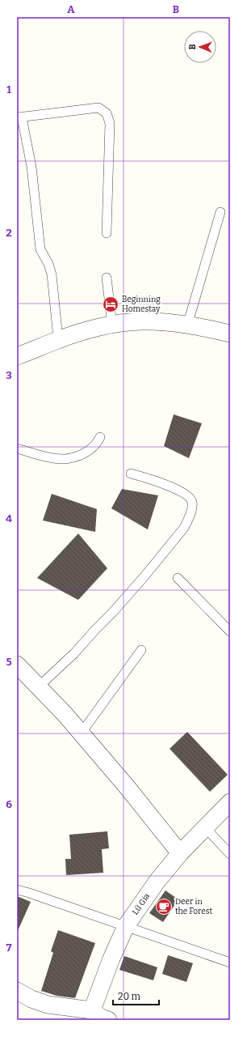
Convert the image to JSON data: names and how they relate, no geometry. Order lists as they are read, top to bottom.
{
  "streets": {
    "street": ["Lữ Gia"]
  },
  "places": {
    "hotel": ["Beginning Homestay"],
    "cafe": ["Deer in the Forest"]
  },
  "scale_bar": "20 m",
  "north": "left",
  "grid": {
    "columns": ["A", "B"],
    "rows": [
      "1",
      "2",
      "3",
      "4",
      "5",
      "6",
      "7"
    ]
  }
}
